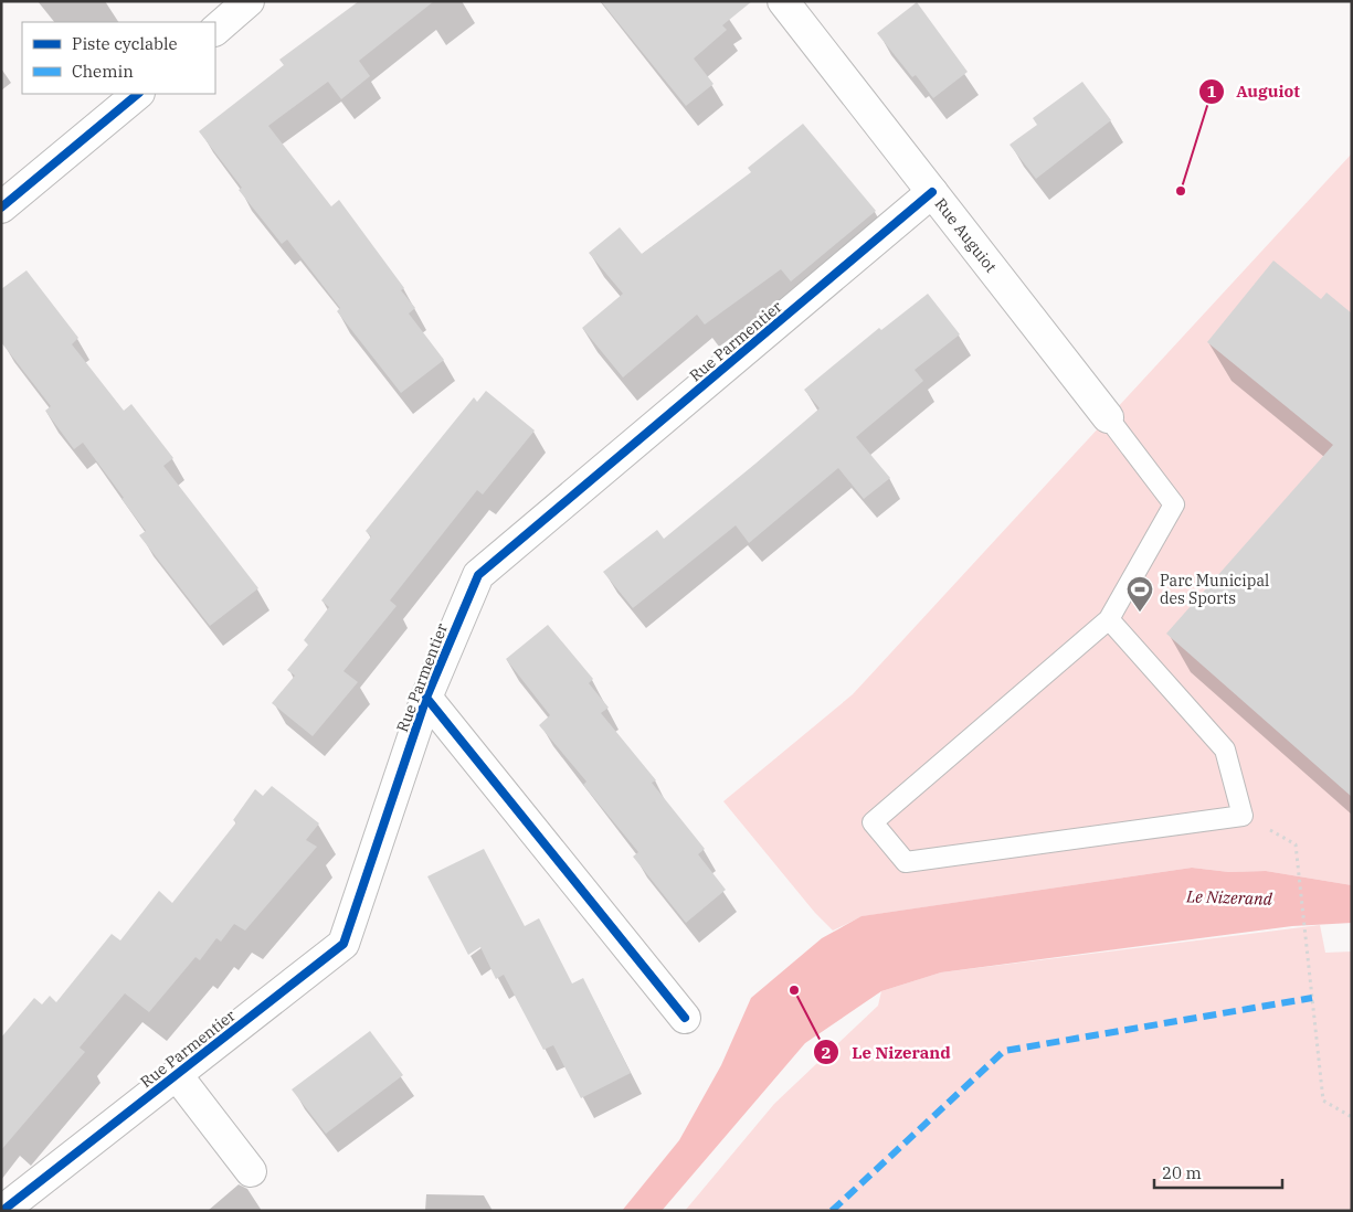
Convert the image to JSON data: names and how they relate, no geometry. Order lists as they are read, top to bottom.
{
  "streets": {
    "street": ["Rue Auguiot", "Rue Parmentier"]
  },
  "crossings": [
    ["Rue Auguiot", "Rue Parmentier"]
  ],
  "water": ["Le Nizerand"],
  "places": {
    "other": ["Auguiot", "Le Nizerand"],
    "sports": ["Parc Municipal des Sports"]
  },
  "legend": ["Piste cyclable", "Chemin"],
  "scale_bar": "20 m"
}
